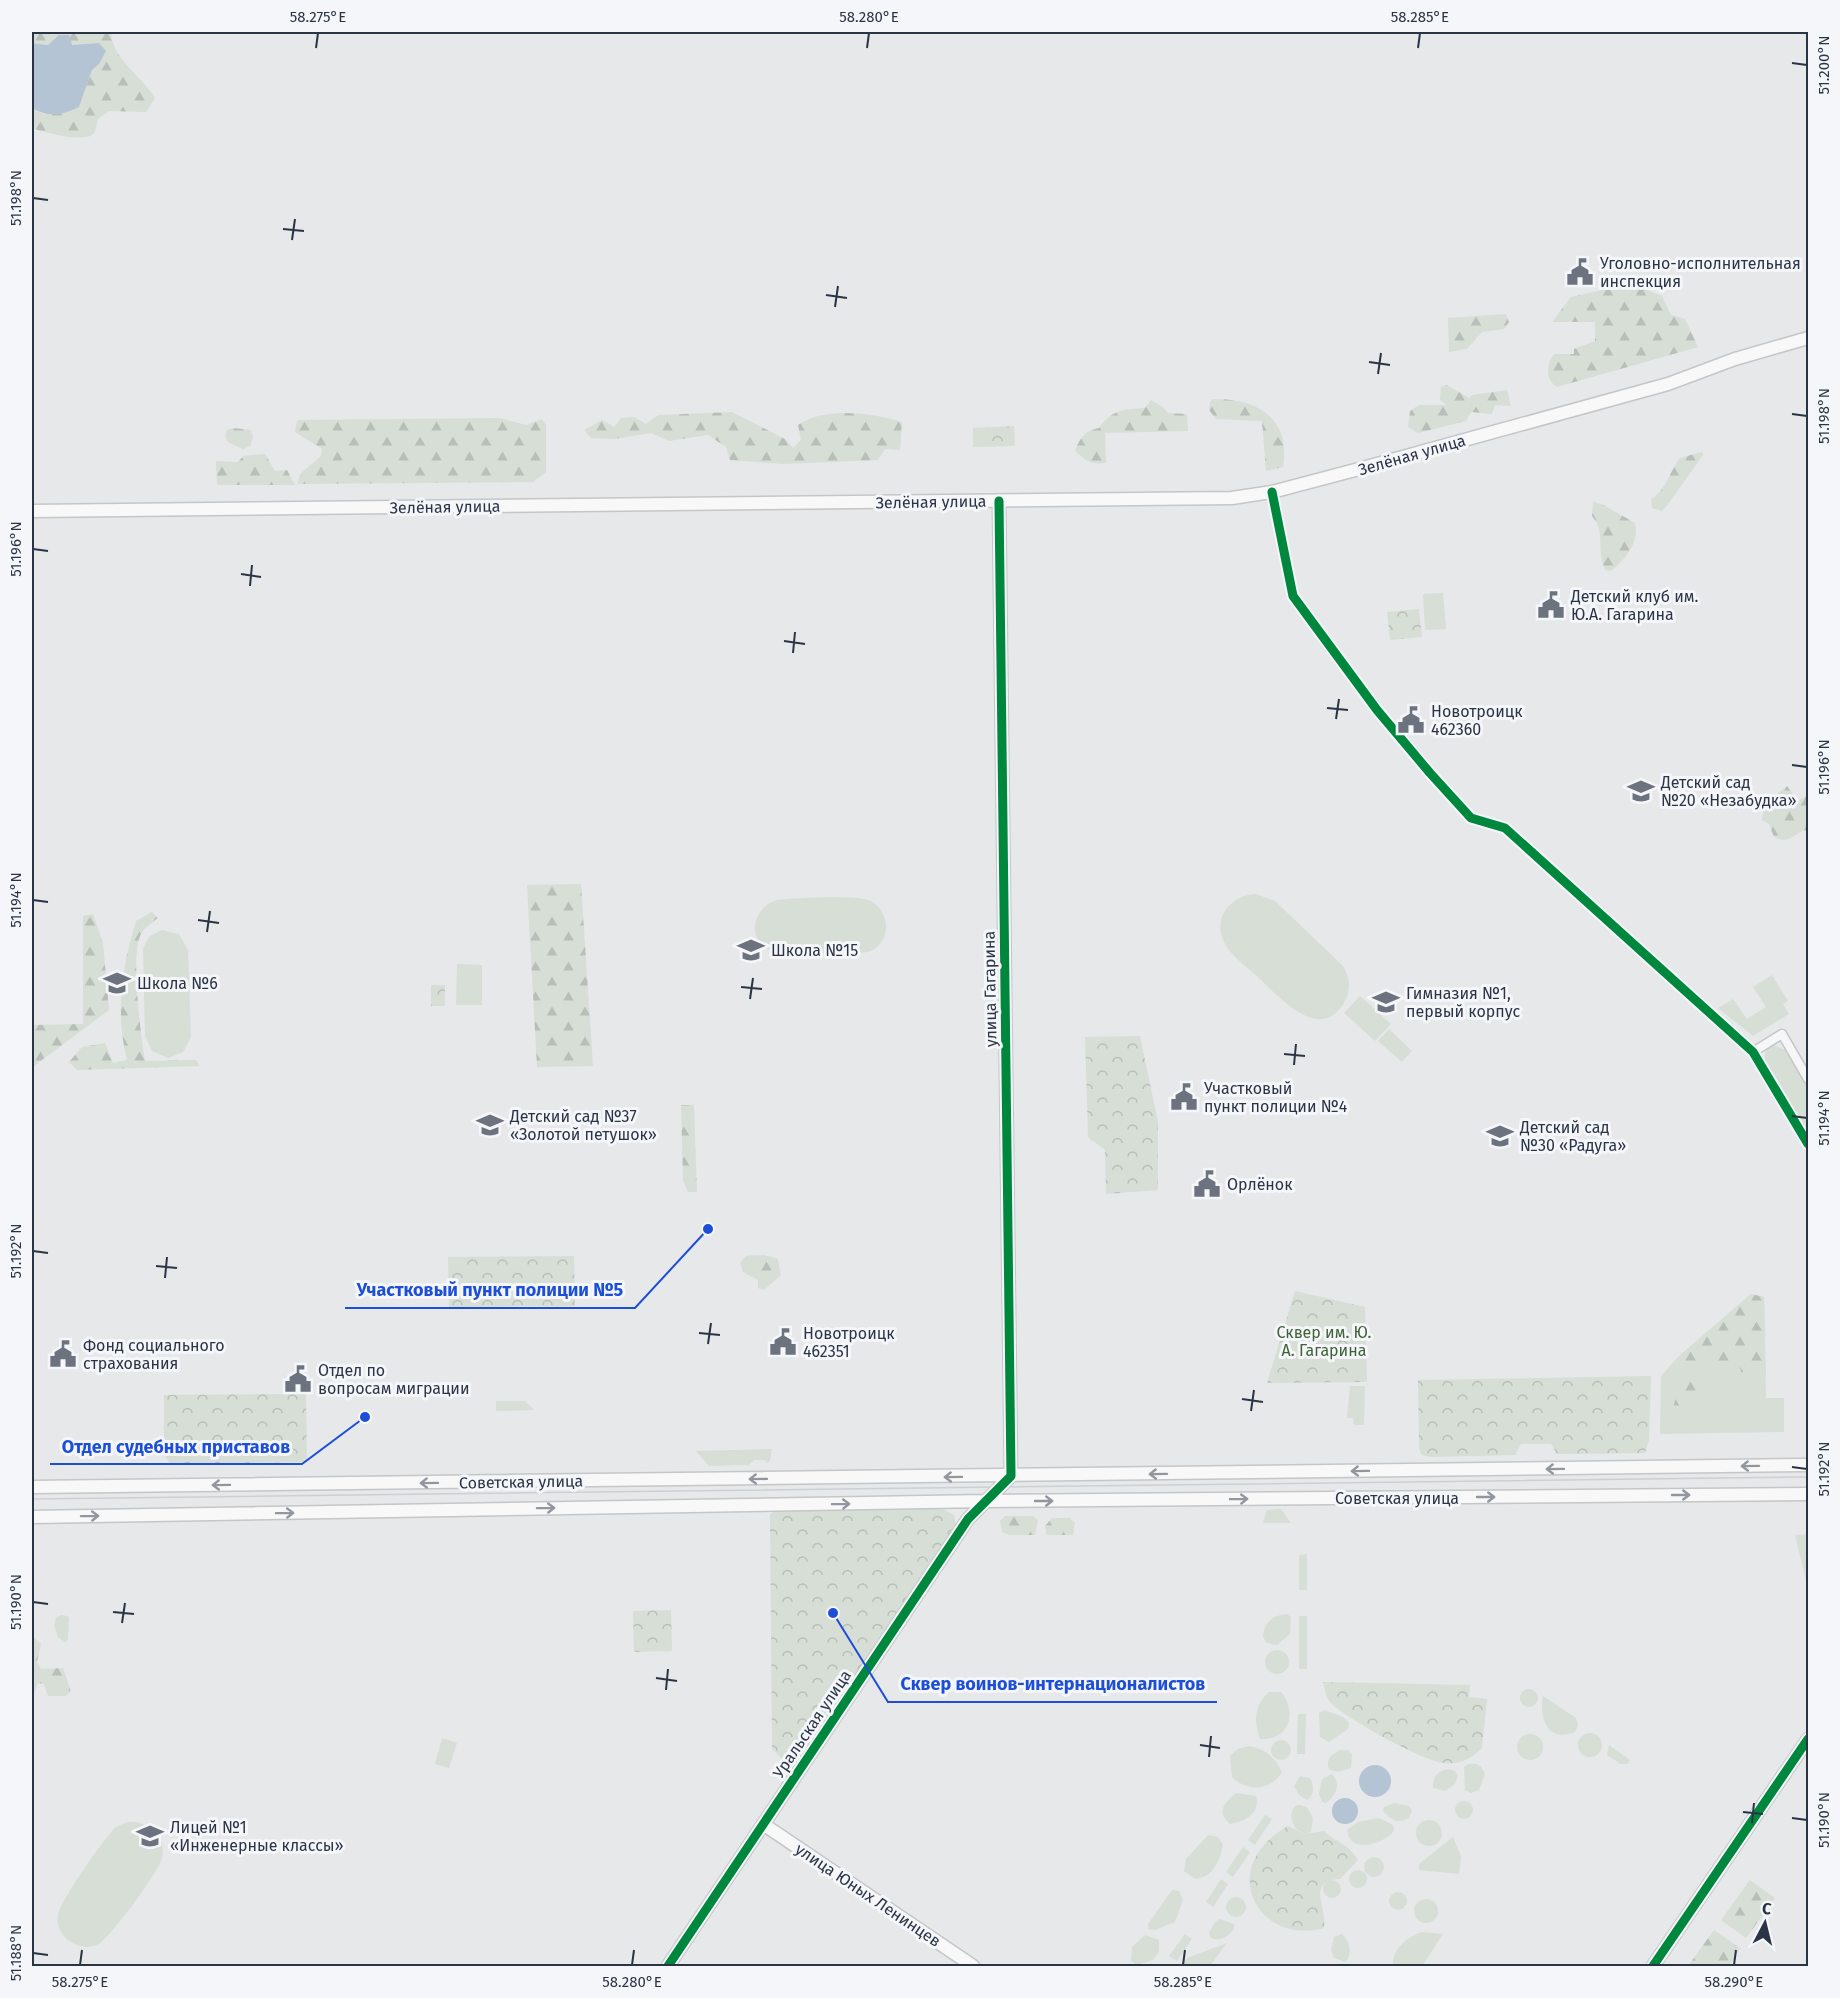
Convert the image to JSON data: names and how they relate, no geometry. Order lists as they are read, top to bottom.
{
  "streets": {
    "main road": [
      "Зелёная улица",
      "улица Гагарина",
      "Советская улица",
      "Уральская улица",
      "улица Юных Ленинцев"
    ]
  },
  "crossings": [
    ["Зелёная улица", "улица Гагарина"],
    ["улица Гагарина", "Советская улица"],
    ["Советская улица", "Уральская улица"],
    ["Уральская улица", "улица Юных Ленинцев"]
  ],
  "parks": ["Сквер им. Ю. А. Гагарина"],
  "places": {
    "public building": [
      "Уголовно-исполнительная инспекция",
      "Детский клуб им. Ю.А. Гагарина",
      "Новотроицк 462360",
      "Участковый пункт полиции №4",
      "Орлёнок",
      "Новотроицк 462351",
      "Фонд социального страхования",
      "Отдел по вопросам миграции"
    ],
    "school or university": [
      "Детский сад №20 «Незабудка»",
      "Школа №15",
      "Школа №6",
      "Гимназия №1, первый корпус",
      "Детский сад №37 «Золотой петушок»",
      "Детский сад №30 «Радуга»",
      "Лицей №1 «Инженерные классы»"
    ],
    "other": ["Участковый пункт полиции №5", "Отдел судебных приставов", "Сквер воинов-интернационалистов"]
  },
  "north": "top",
  "coordinates": [
    "58.275°E",
    "58.280°E",
    "58.285°E",
    "51.200°N",
    "51.198°N",
    "51.196°N",
    "51.194°N",
    "51.192°N",
    "51.190°N",
    "51.188°N",
    "58.290°E"
  ]
}
